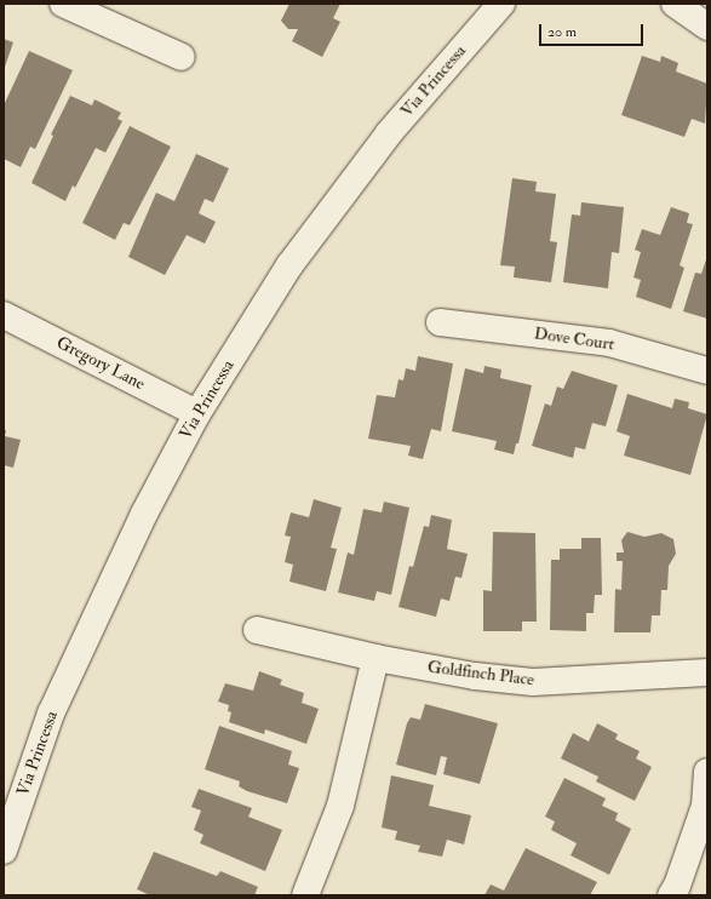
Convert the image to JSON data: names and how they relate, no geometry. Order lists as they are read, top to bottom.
{
  "streets": {
    "street": [
      "Via Princessa",
      "Dove Court",
      "Gregory Lane",
      "Goldfinch Place"
    ]
  },
  "crossings": [
    ["Via Princessa", "Gregory Lane"]
  ],
  "scale_bar": "20 m"
}
